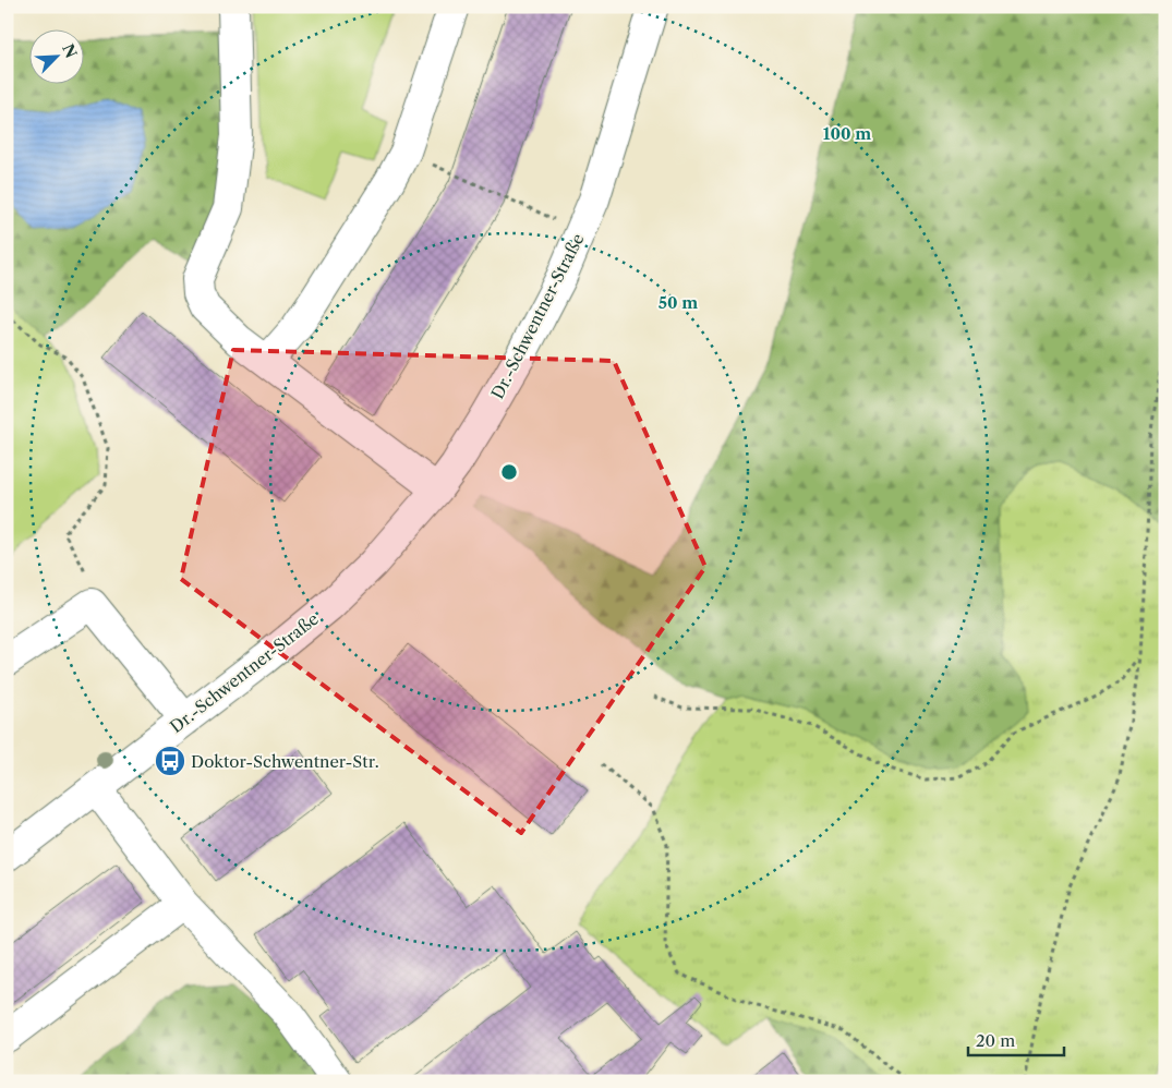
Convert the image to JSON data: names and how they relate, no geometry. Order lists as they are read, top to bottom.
{
  "streets": {
    "street": ["Dr.-Schwentner-Straße"]
  },
  "places": {
    "bus stop": ["Doktor-Schwentner-Str."]
  },
  "scale_bar": "20 m",
  "north": "top right",
  "rings": ["100 m", "50 m"]
}
